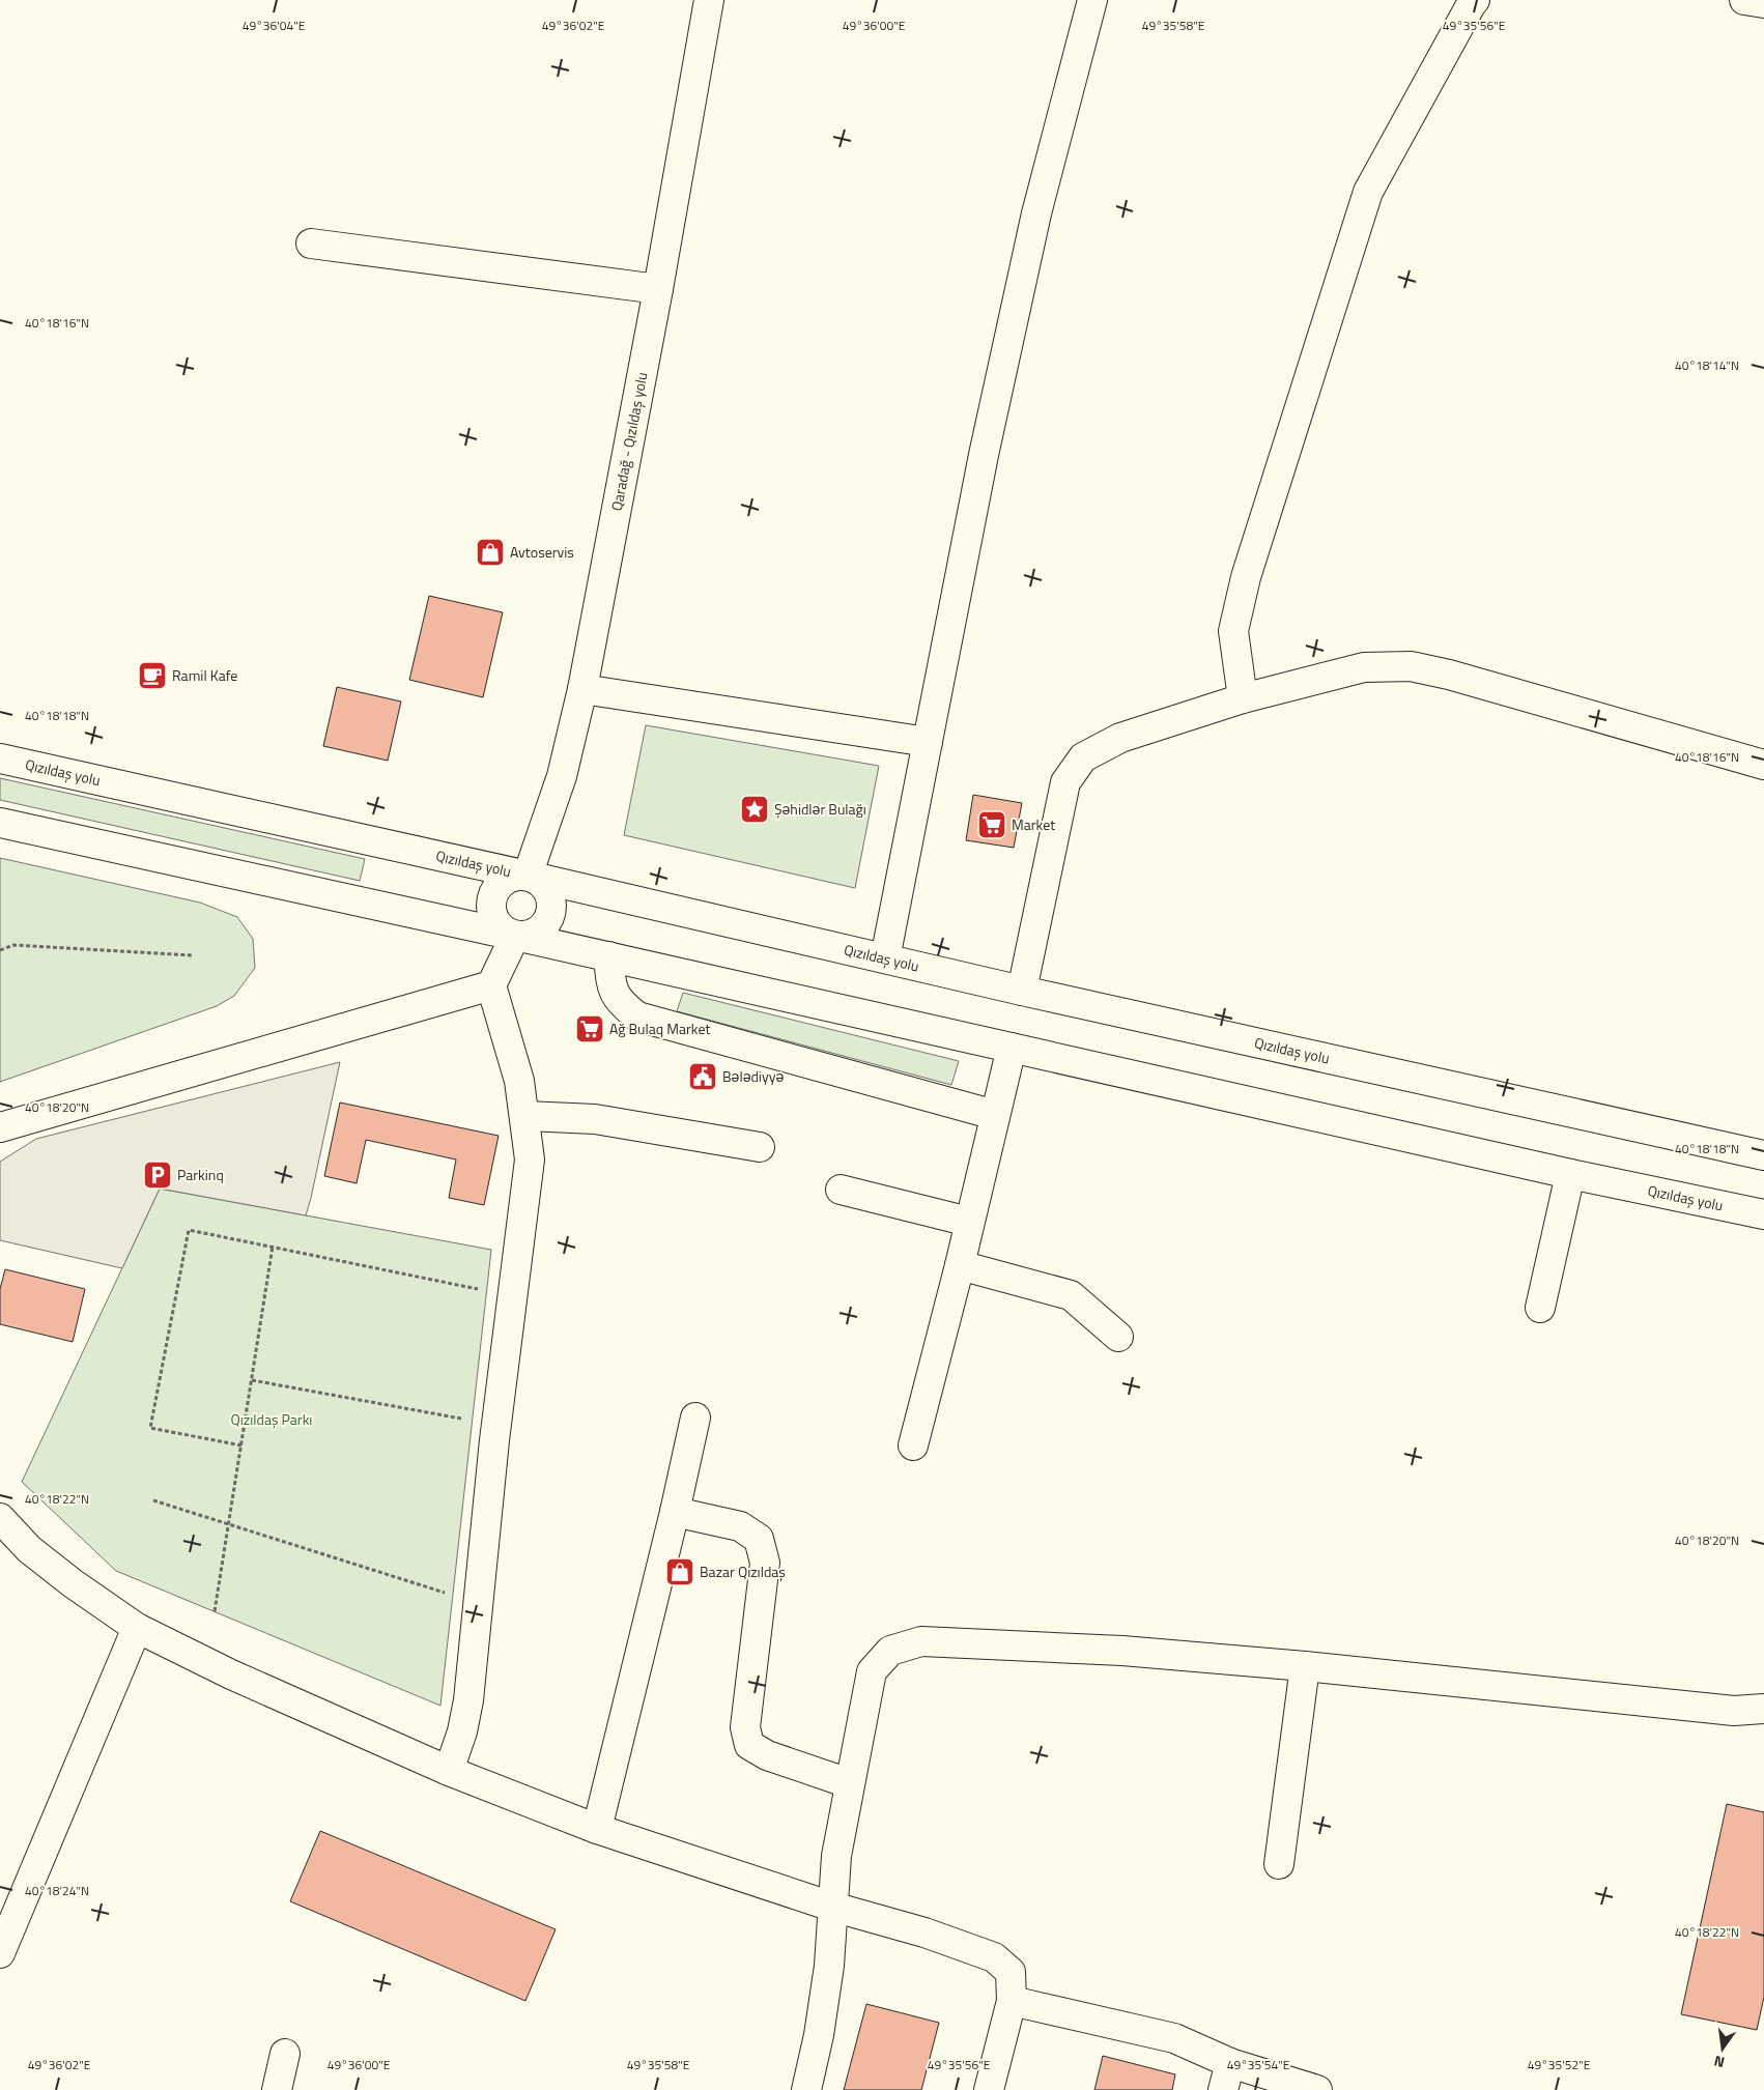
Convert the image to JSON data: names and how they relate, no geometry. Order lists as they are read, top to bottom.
{
  "streets": {
    "street": ["Qaradağ - Qızıldaş yolu", "Qızıldaş yolu"]
  },
  "crossings": [
    ["Qaradağ - Qızıldaş yolu", "Qızıldaş yolu"]
  ],
  "parks": ["Qızıldaş Parkı"],
  "places": {
    "shop": ["Avtoservis", "Bazar Qızıldaş"],
    "cafe": ["Ramil Kafe"],
    "place": ["Şəhidlər Bulağı"],
    "supermarket": ["Market", "Ağ Bulaq Market"],
    "public building": ["Bələdiyyə"],
    "parking": ["Parkinq"]
  },
  "north": "bottom",
  "coordinates": [
    "49°36'04\"E",
    "49°36'02\"E",
    "49°36'00\"E",
    "49°35'58\"E",
    "49°35'56\"E",
    "40°18'16\"N",
    "40°18'14\"N",
    "40°18'18\"N",
    "40°18'20\"N",
    "40°18'22\"N",
    "40°18'24\"N",
    "49°35'54\"E",
    "49°35'52\"E"
  ]
}
